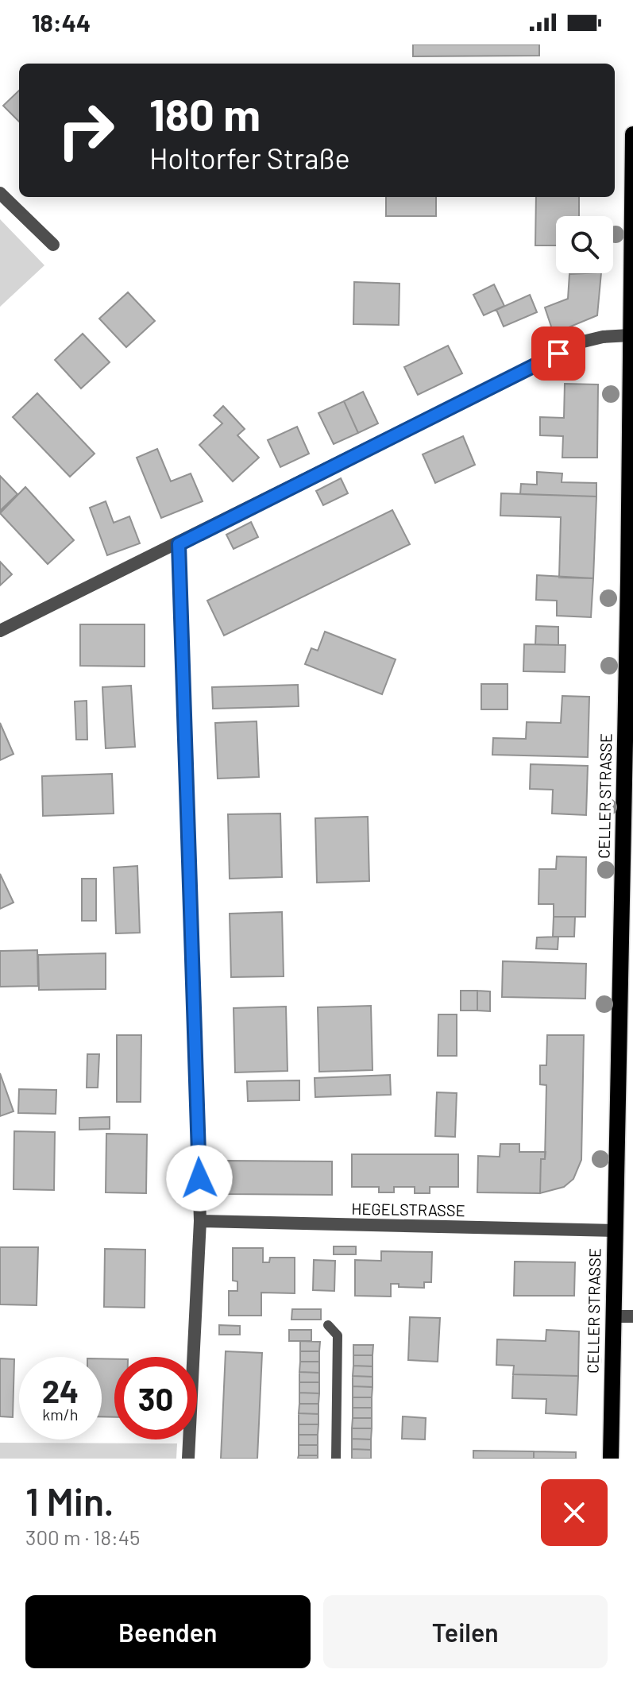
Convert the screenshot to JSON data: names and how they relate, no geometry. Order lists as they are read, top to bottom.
{
  "streets": {
    "main road": ["CELLER STRASSE"],
    "street": ["HEGELSTRASSE"]
  },
  "crossings": [
    ["CELLER STRASSE", "HEGELSTRASSE"]
  ],
  "page": {
    "status": "18:44",
    "turn": ["180 m", "Holtorfer Straße"],
    "speed": "24 km/h",
    "limit": "30",
    "heading": ["1 Min.", "300 m · 18:45"],
    "buttons": ["Beenden", "Teilen"]
  }
}
